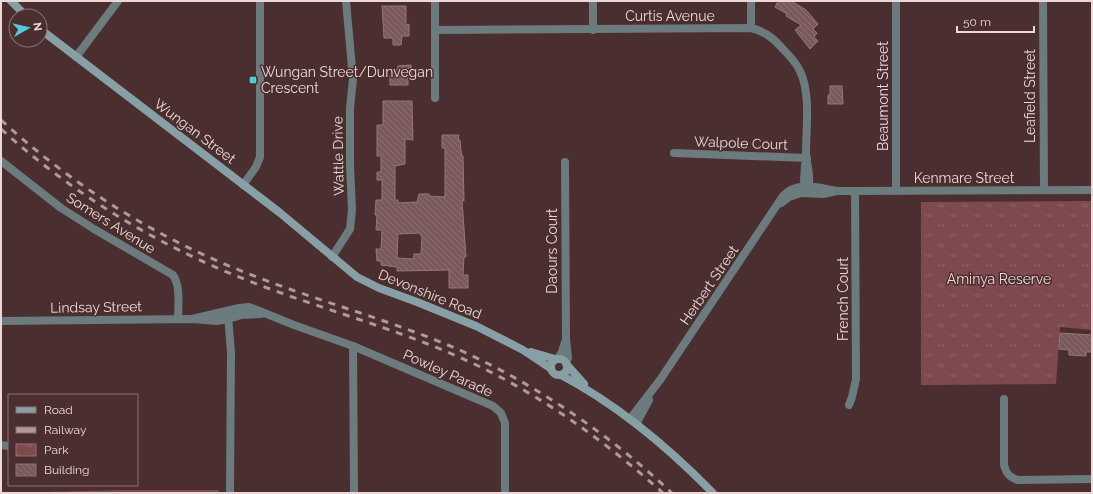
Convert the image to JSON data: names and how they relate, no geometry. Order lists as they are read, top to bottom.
{
  "streets": {
    "street": [
      "Curtis Avenue",
      "Beaumont Street",
      "Leafield Street",
      "Wungan Street",
      "Walpole Court",
      "Wattle Drive",
      "Kenmare Street",
      "Somers Avenue",
      "Daours Court",
      "Herbert Street",
      "Devonshire Road",
      "French Court",
      "Lindsay Street",
      "Powley Parade"
    ]
  },
  "crossings": [
    ["Curtis Avenue", "Walpole Court"],
    ["Curtis Avenue", "Kenmare Street"],
    ["Curtis Avenue", "Herbert Street"],
    ["Beaumont Street", "Kenmare Street"],
    ["Leafield Street", "Kenmare Street"],
    ["Wungan Street", "Wattle Drive"],
    ["Wungan Street", "Devonshire Road"],
    ["Wattle Drive", "Devonshire Road"],
    ["Kenmare Street", "Herbert Street"],
    ["Kenmare Street", "French Court"],
    ["Somers Avenue", "Lindsay Street"],
    ["Daours Court", "Devonshire Road"],
    ["Lindsay Street", "Powley Parade"]
  ],
  "parks": ["Aminya Reserve"],
  "places": {
    "transit": ["Wungan Street/Dunvegan Crescent"]
  },
  "legend": [
    "Road",
    "Railway",
    "Park",
    "Building"
  ],
  "scale_bar": "50 m",
  "north": "right"
}
